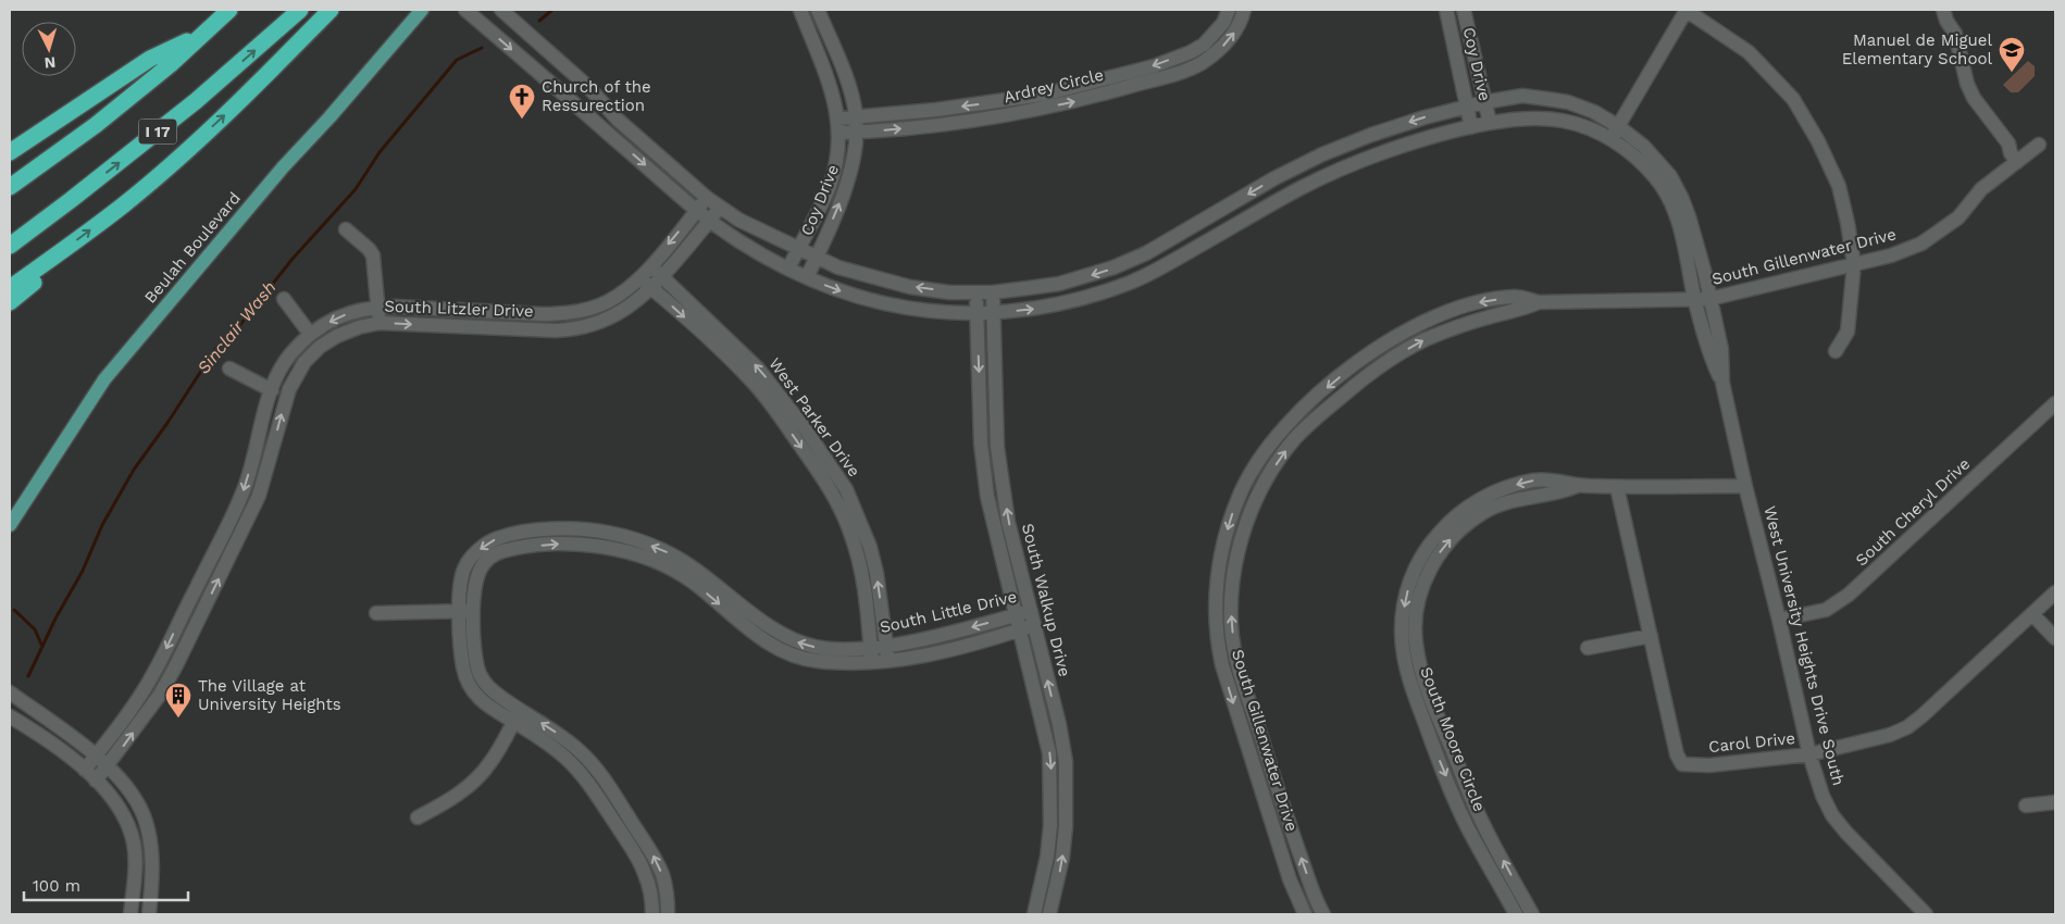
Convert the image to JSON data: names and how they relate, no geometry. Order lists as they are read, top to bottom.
{
  "streets": {
    "highway": ["I 17"],
    "main road": ["Beulah Boulevard"],
    "street": [
      "Coy Drive",
      "Ardrey Circle",
      "South Gillenwater Drive",
      "South Litzler Drive",
      "West Parker Drive",
      "South Cheryl Drive",
      "South Walkup Drive",
      "South Little Drive",
      "West University Heights Drive South",
      "South Moore Circle",
      "Carol Drive"
    ]
  },
  "crossings": [
    ["Coy Drive", "Ardrey Circle"],
    ["Coy Drive", "West University Heights Drive South"],
    ["South Gillenwater Drive", "West University Heights Drive South"],
    ["South Litzler Drive", "West Parker Drive"],
    ["South Litzler Drive", "West University Heights Drive South"],
    ["West Parker Drive", "South Little Drive"],
    ["South Cheryl Drive", "West University Heights Drive South"],
    ["South Walkup Drive", "South Little Drive"],
    ["South Walkup Drive", "West University Heights Drive South"],
    ["West University Heights Drive South", "South Moore Circle"],
    ["West University Heights Drive South", "Carol Drive"],
    ["South Moore Circle", "Carol Drive"]
  ],
  "water": ["Sinclair Wash"],
  "places": {
    "school or university": ["Manuel de Miguel Elementary School"],
    "church": ["Church of the Ressurection"],
    "building": ["The Village at University Heights"]
  },
  "scale_bar": "100 m",
  "north": "bottom"
}
